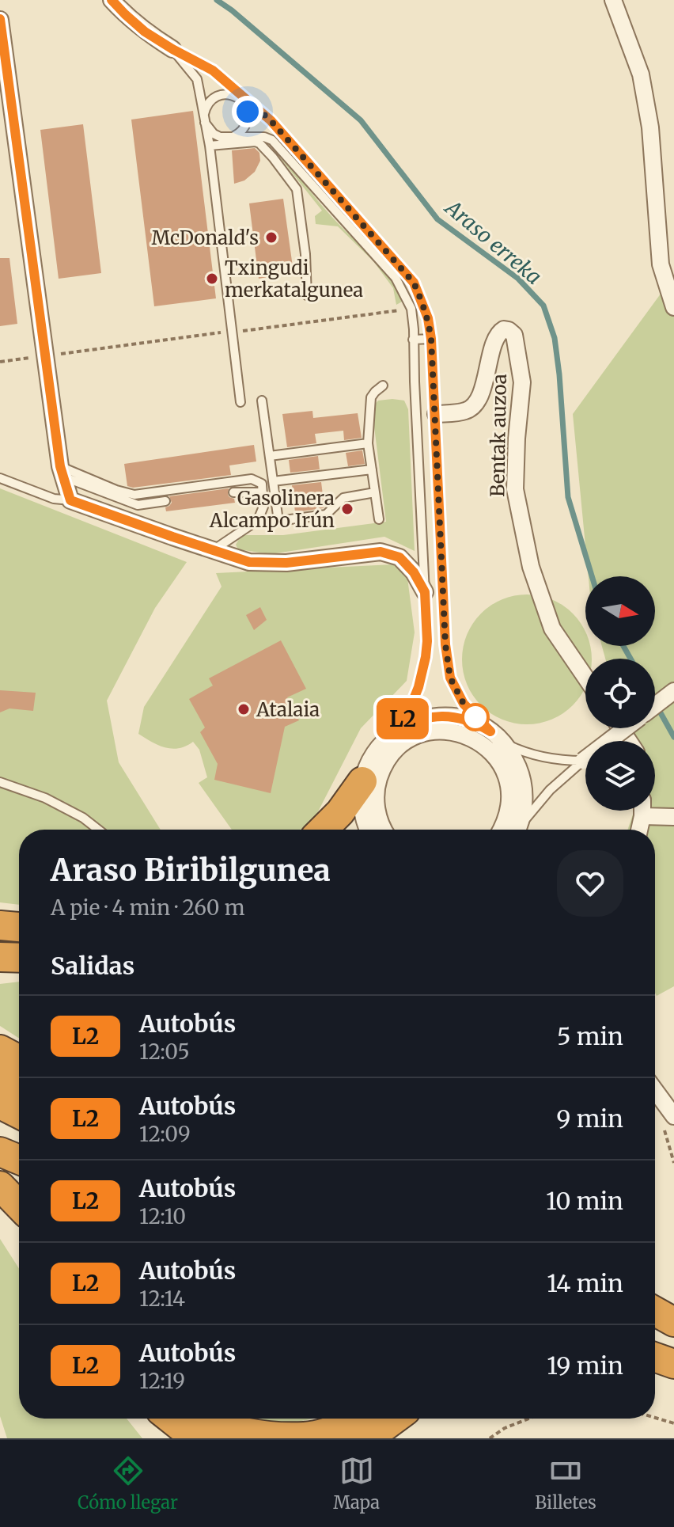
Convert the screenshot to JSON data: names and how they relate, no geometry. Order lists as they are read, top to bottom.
{
  "streets": {
    "street": ["Bentak auzoa"]
  },
  "water": ["Araso erreka"],
  "places": [
    "McDonald's",
    "Txingudi merkatalgunea",
    "Gasolinera Alcampo Irún",
    "Atalaia"
  ],
  "lines": ["bus line L2"],
  "north": "right",
  "page": {
    "on_map": "L2",
    "heading": [
      ["Araso Biribilgunea", "A pie · 4 min · 260 m"],
      "Salidas"
    ],
    "list": [
      {
        "mark": "L2",
        "name": "Autobús",
        "note": "12:05",
        "value": "5 min"
      },
      {
        "mark": "L2",
        "name": "Autobús",
        "note": "12:09",
        "value": "9 min"
      },
      {
        "mark": "L2",
        "name": "Autobús",
        "note": "12:10",
        "value": "10 min"
      },
      {
        "mark": "L2",
        "name": "Autobús",
        "note": "12:14",
        "value": "14 min"
      },
      {
        "mark": "L2",
        "name": "Autobús",
        "note": "12:19",
        "value": "19 min"
      }
    ],
    "tabs": ["Cómo llegar", "Mapa", "Billetes"]
  }
}
